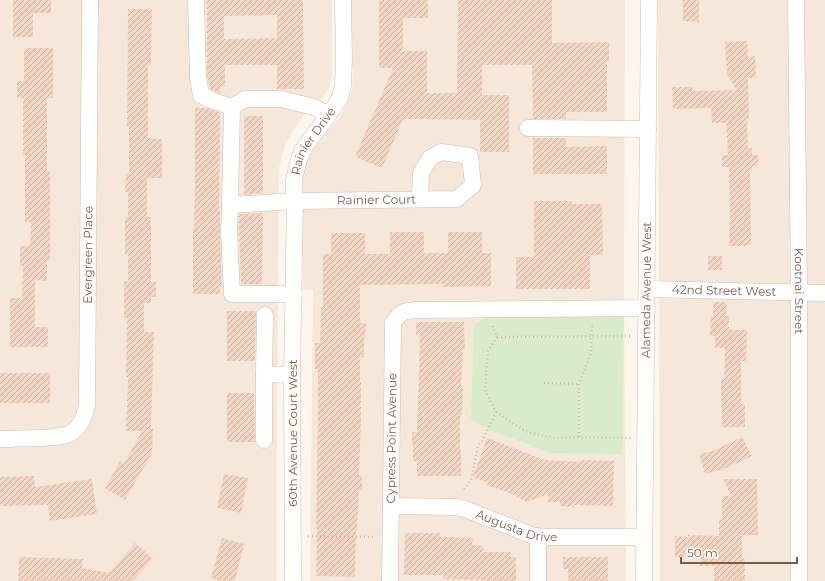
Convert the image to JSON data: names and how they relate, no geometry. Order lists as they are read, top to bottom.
{
  "streets": {
    "street": [
      "Rainier Drive",
      "Rainier Court",
      "Evergreen Place",
      "Alameda Avenue West",
      "Kootnai Street",
      "42nd Street West",
      "60th Avenue Court West",
      "Cypress Point Avenue",
      "Augusta Drive"
    ]
  },
  "crossings": [
    ["Rainier Drive", "Rainier Court"],
    ["Rainier Drive", "60th Avenue Court West"],
    ["Alameda Avenue West", "42nd Street West"],
    ["Alameda Avenue West", "Cypress Point Avenue"],
    ["Alameda Avenue West", "Augusta Drive"],
    ["Kootnai Street", "42nd Street West"],
    ["Cypress Point Avenue", "Augusta Drive"]
  ],
  "scale_bar": "50 m"
}
